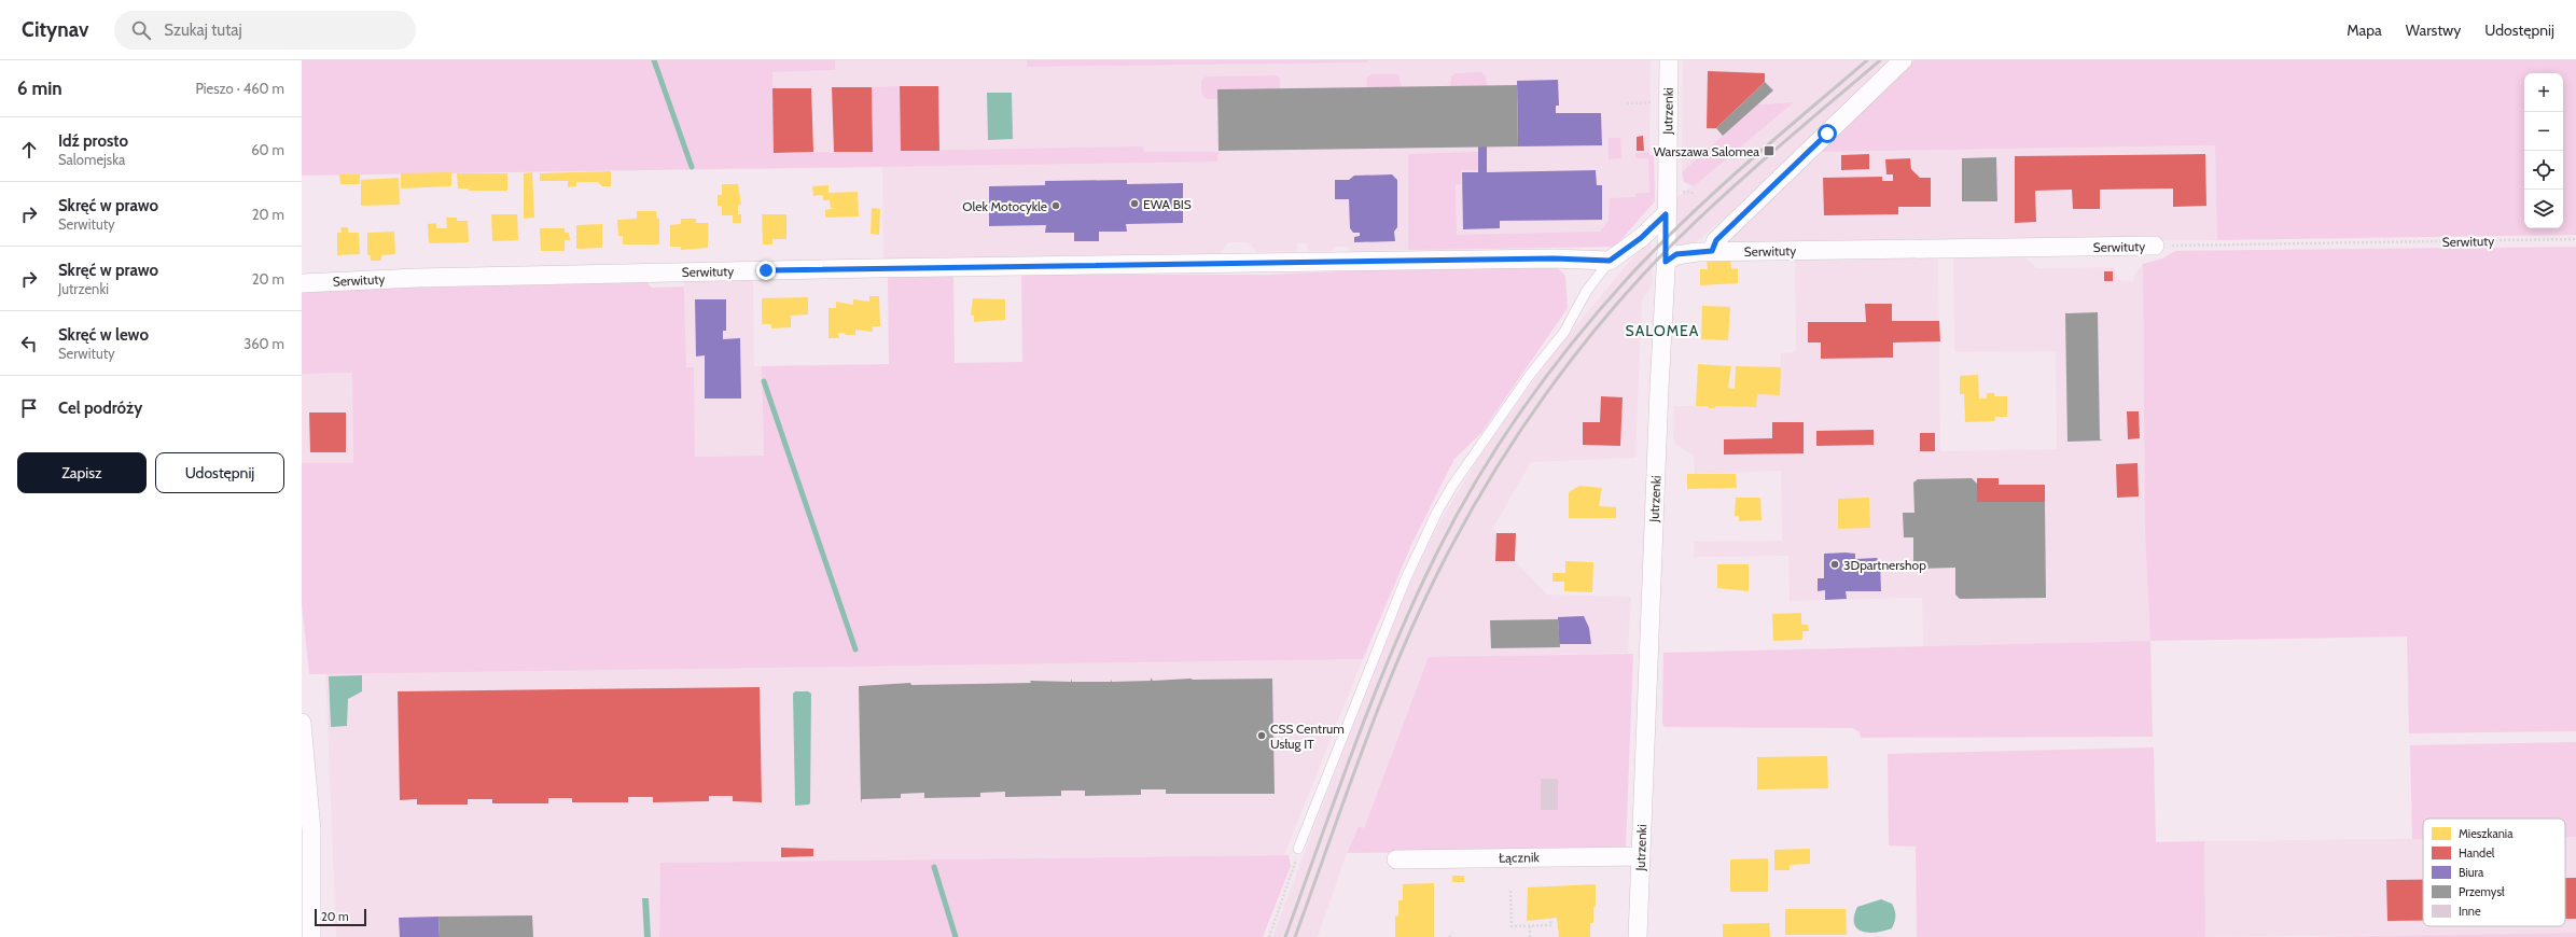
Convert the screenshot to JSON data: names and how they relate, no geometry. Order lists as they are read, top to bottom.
{
  "streets": {
    "street": ["Jutrzenki", "Serwituty", "Łącznik"]
  },
  "crossings": [
    ["Jutrzenki", "Serwituty"],
    ["Jutrzenki", "Łącznik"]
  ],
  "districts": ["SALOMEA"],
  "places": {
    "transit": ["Warszawa Salomea"],
    "other": [
      "EWA BIS",
      "Olek Motocykle",
      "3Dpartnershop",
      "CSS Centrum Usług IT"
    ]
  },
  "legend": [
    "Mieszkania",
    "Handel",
    "Biura",
    "Przemysł",
    "Inne"
  ],
  "scale_bar": "20 m",
  "page": {
    "header": "Citynav",
    "search": "Szukaj tutaj",
    "nav": ["Mapa", "Warstwy", "Udostępnij"],
    "heading": ["6 min", "Pieszo · 460 m"],
    "map_buttons": ["+", "−"],
    "list": [
      ["Idź prosto", "Salomejska", "60 m"],
      ["Skręć w prawo", "Serwituty", "20 m"],
      ["Skręć w prawo", "Jutrzenki", "20 m"],
      ["Skręć w lewo", "Serwituty", "360 m"],
      "Cel podróży"
    ],
    "buttons": ["Zapisz", "Udostępnij"],
    "scale": "20 m"
  }
}
